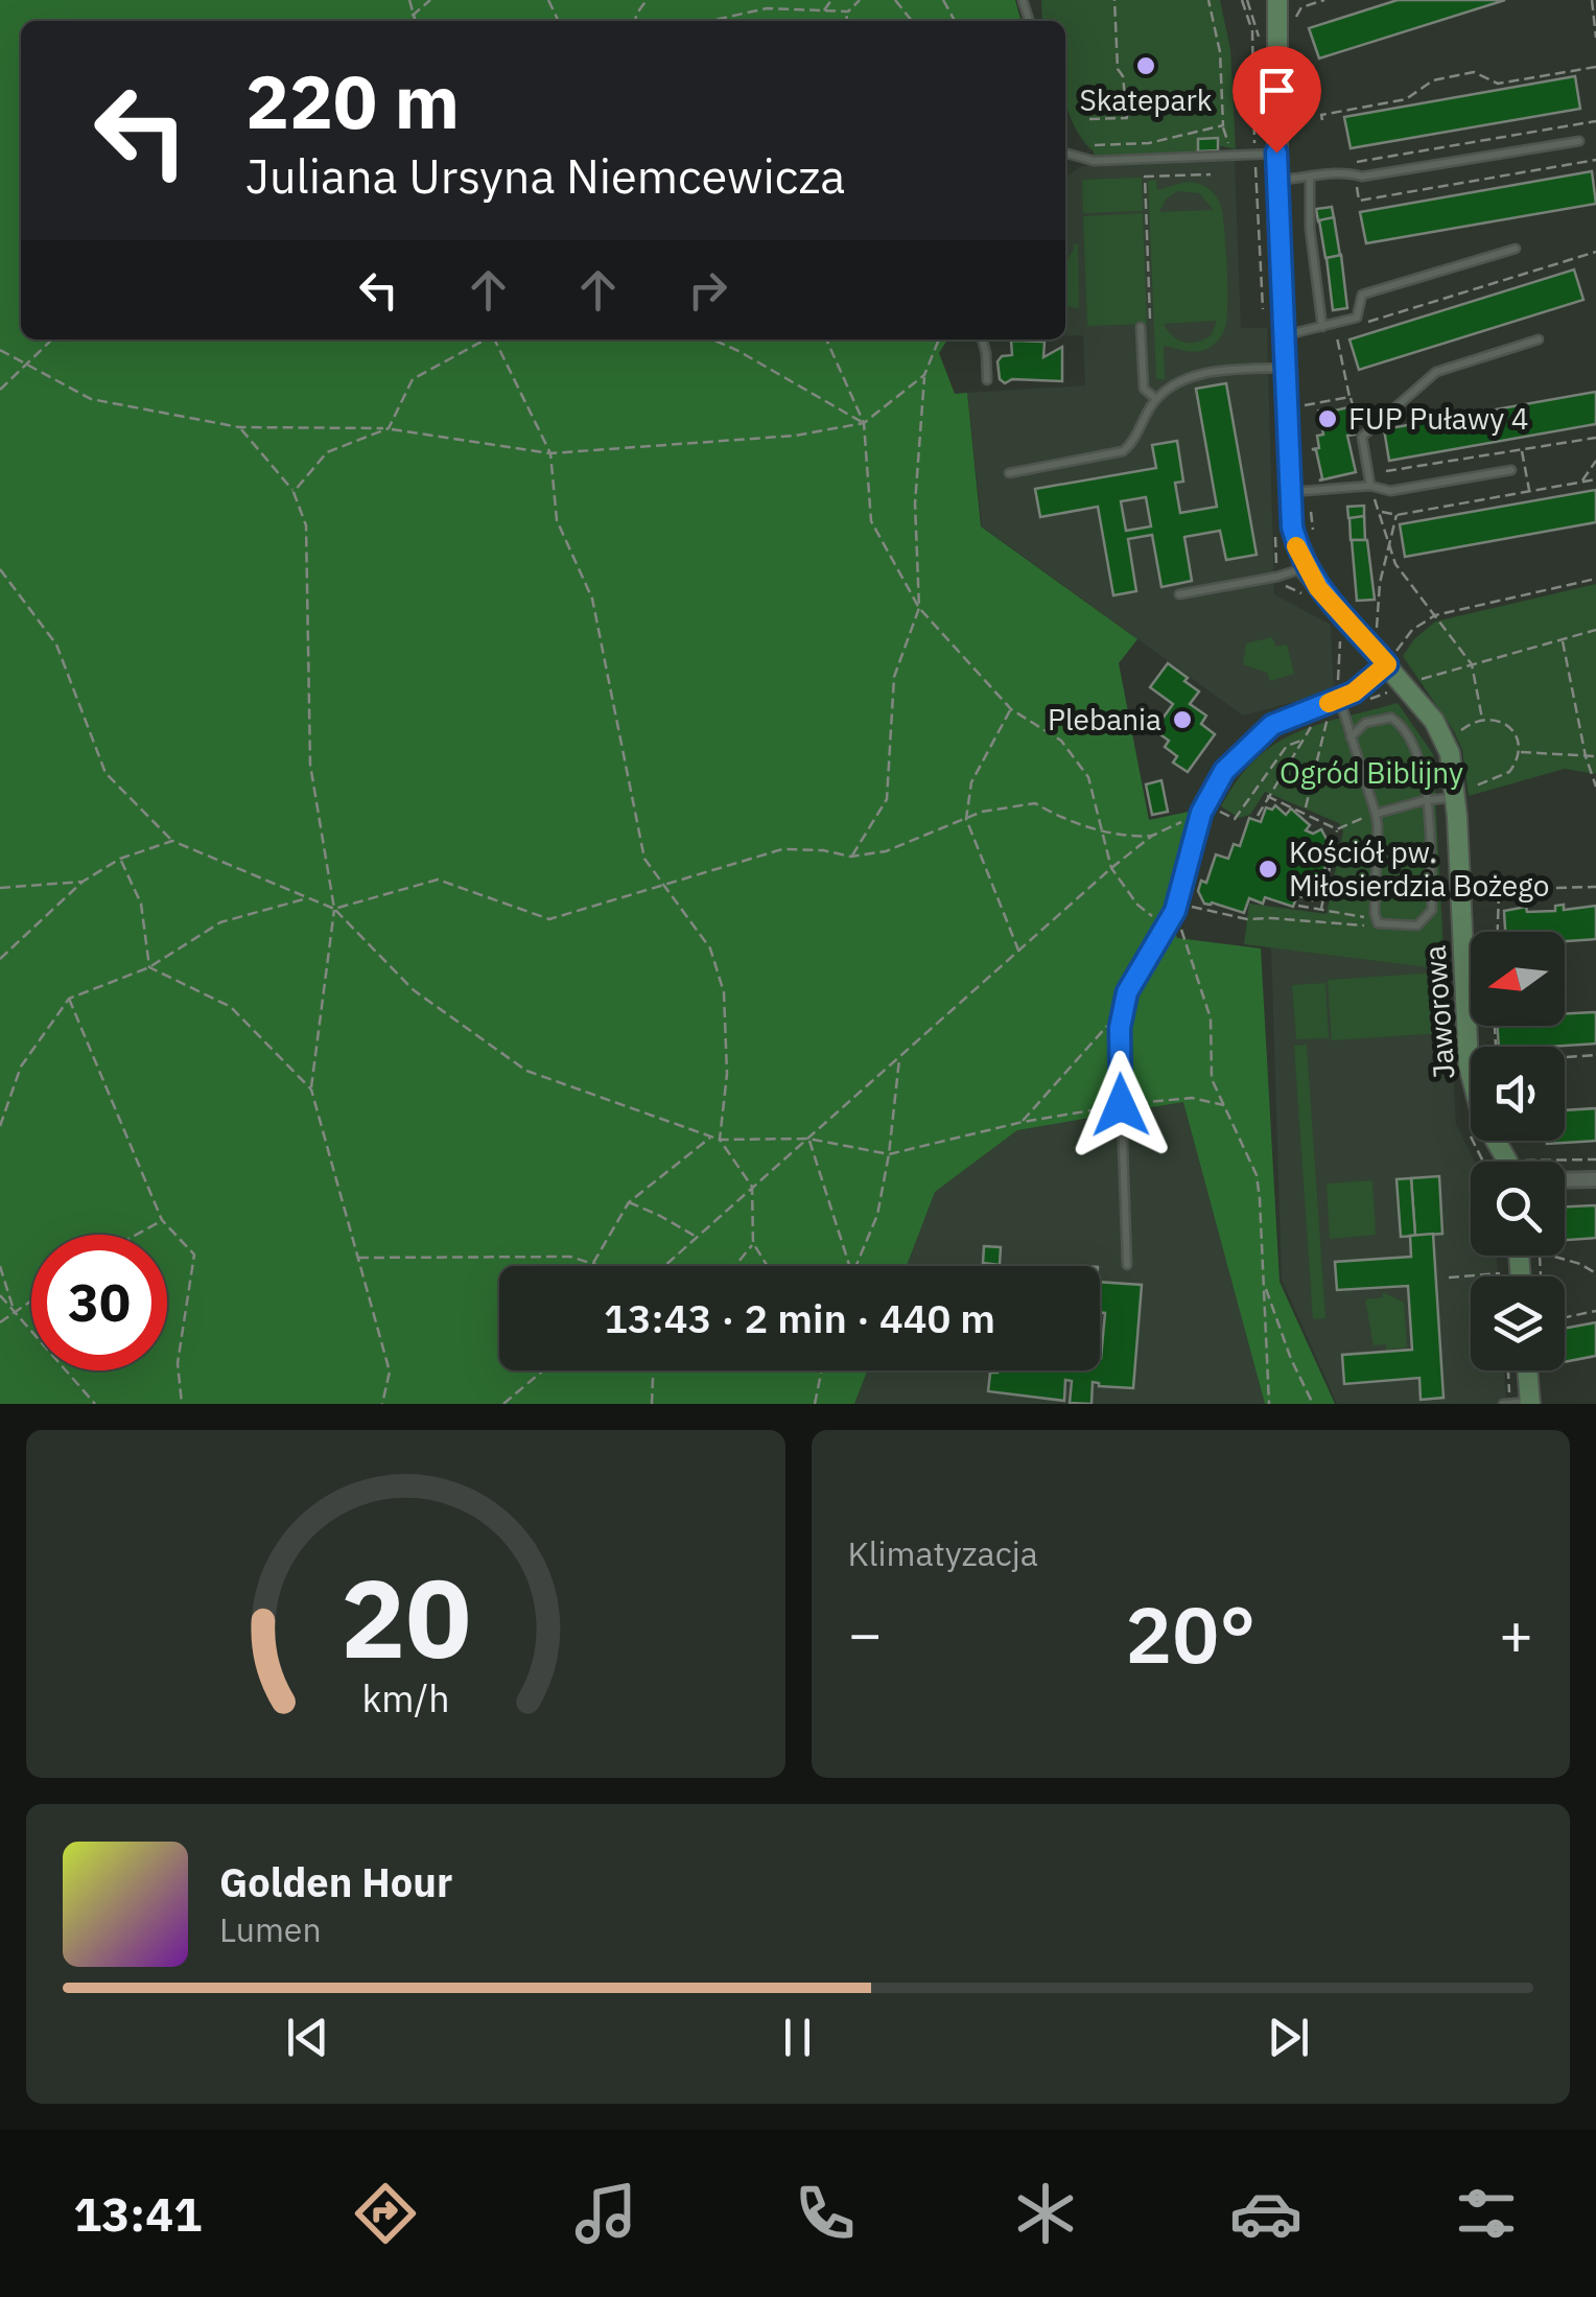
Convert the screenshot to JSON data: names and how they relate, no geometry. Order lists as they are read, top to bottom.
{
  "streets": {
    "street": ["Jaworowa"]
  },
  "parks": ["Ogród Biblijny"],
  "places": [
    "Skatepark",
    "FUP Puławy 4",
    "Plebania",
    "Kościół pw. Miłosierdzia Bożego"
  ],
  "north": "left",
  "page": {
    "turn": ["220 m", "Juliana Ursyna Niemcewicza"],
    "limit": "30",
    "trip": "13:43 · 2 min · 440 m",
    "tile": "Klimatyzacja",
    "heat": ["−", "20°", "+"],
    "song": ["Golden Hour", "Lumen"],
    "tabs": "13:41",
    "gauge": ["20", "km/h"]
  }
}
